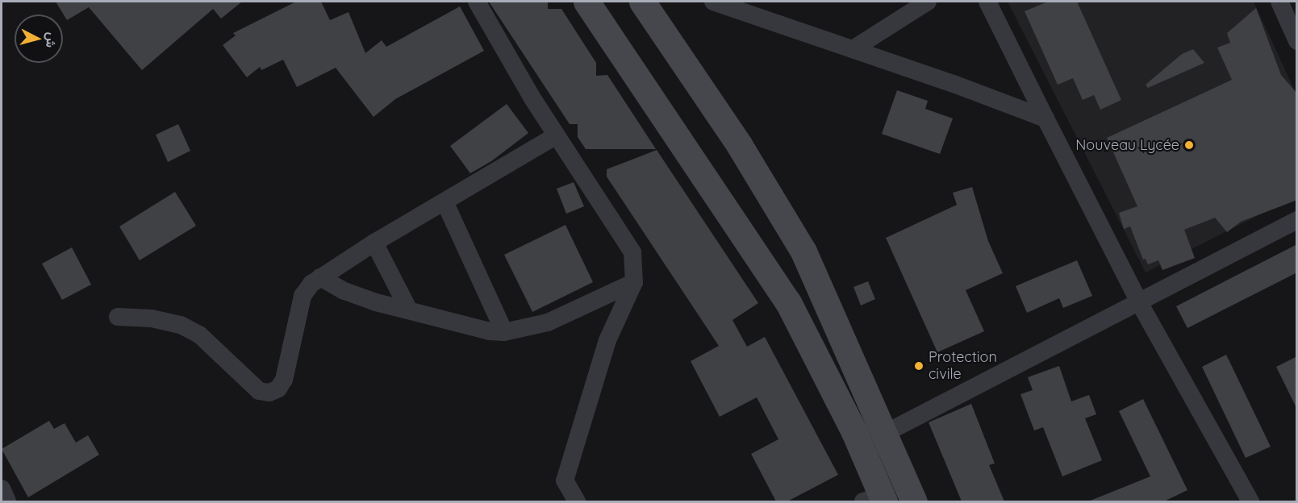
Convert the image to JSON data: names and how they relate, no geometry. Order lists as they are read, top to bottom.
{
  "places": ["Nouveau Lycée", "Protection civile"],
  "north": "right"
}
